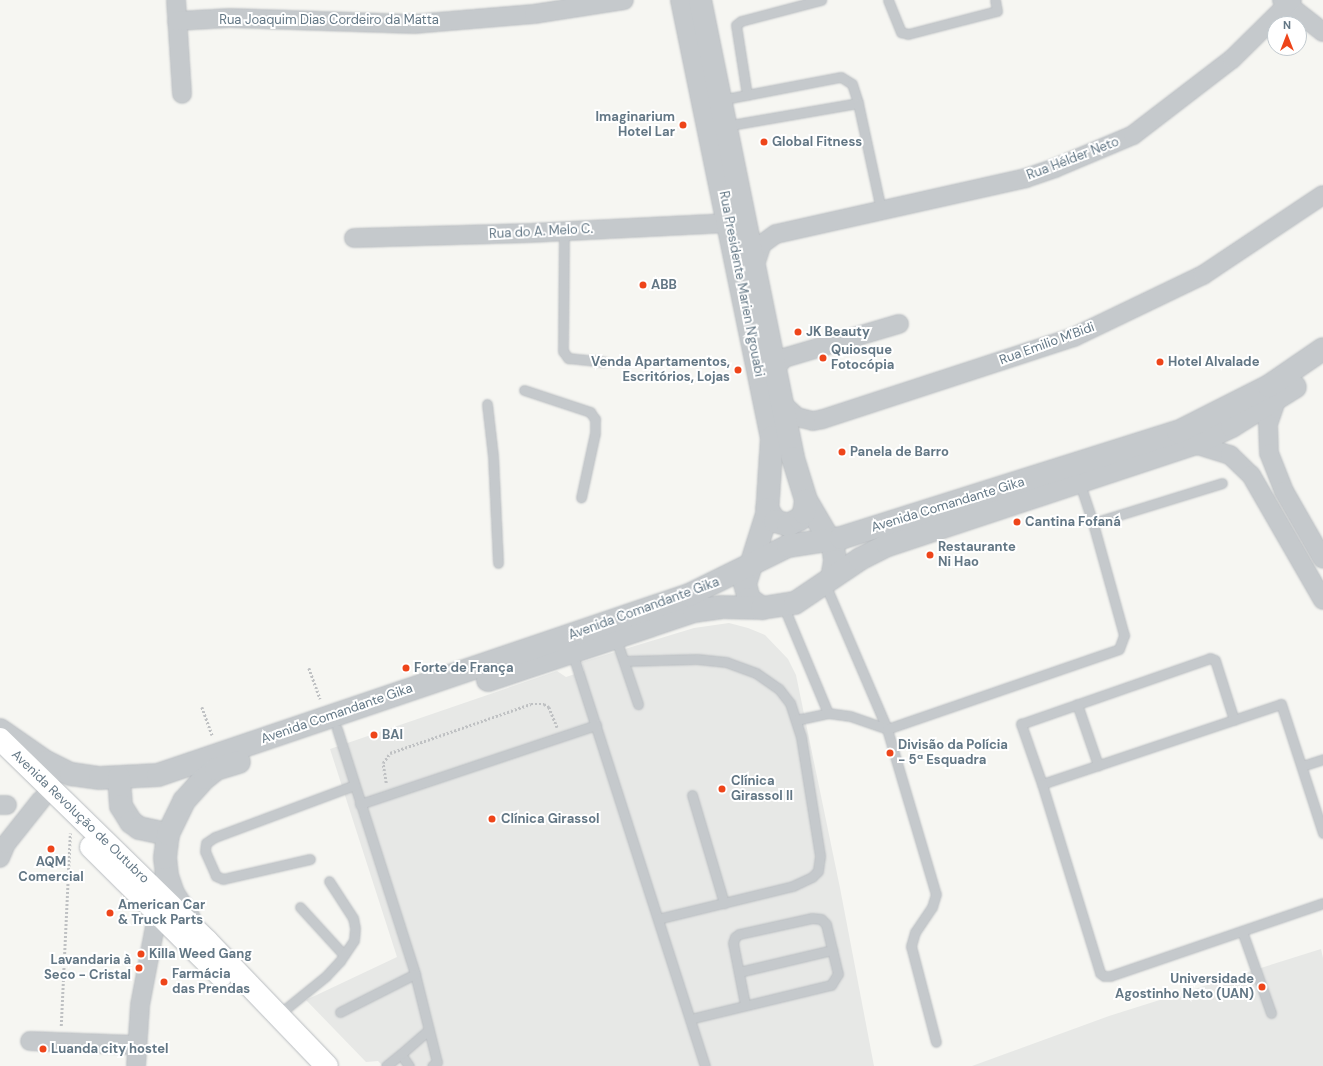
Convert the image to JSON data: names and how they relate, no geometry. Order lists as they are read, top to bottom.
{
  "streets": {
    "main road": ["Avenida Revolução de Outubro"],
    "street": [
      "Rua Joaquim Dias Cordeiro da Matta",
      "Rua Hélder Neto",
      "Rua do A. Melo C.",
      "Rua Presidente Marien N'gouabi",
      "Rua Emilio M'Bidi",
      "Avenida Comandante Gika"
    ]
  },
  "crossings": [
    ["Rua Hélder Neto", "Rua Presidente Marien N'gouabi"],
    ["Rua do A. Melo C.", "Rua Presidente Marien N'gouabi"],
    ["Rua Presidente Marien N'gouabi", "Rua Emilio M'Bidi"],
    ["Rua Presidente Marien N'gouabi", "Avenida Comandante Gika"],
    ["Avenida Comandante Gika", "Avenida Revolução de Outubro"]
  ],
  "places": [
    "Imaginarium Hotel Lar",
    "Global Fitness",
    "ABB",
    "JK Beauty",
    "Quiosque Fotocópia",
    "Hotel Alvalade",
    "Venda Apartamentos, Escritórios, Lojas",
    "Panela de Barro",
    "Cantina Fofaná",
    "Restaurante Ni Hao",
    "Forte de França",
    "BAI",
    "Divisão da Polícia - 5ª Esquadra",
    "Clínica Girassol II",
    "Clínica Girassol",
    "AQM Comercial",
    "American Car & Truck Parts",
    "Killa Weed Gang",
    "Lavandaria à Seco - Cristal",
    "Farmácia das Prendas",
    "Universidade Agostinho Neto (UAN)",
    "Luanda city hostel"
  ],
  "north": "top"
}
